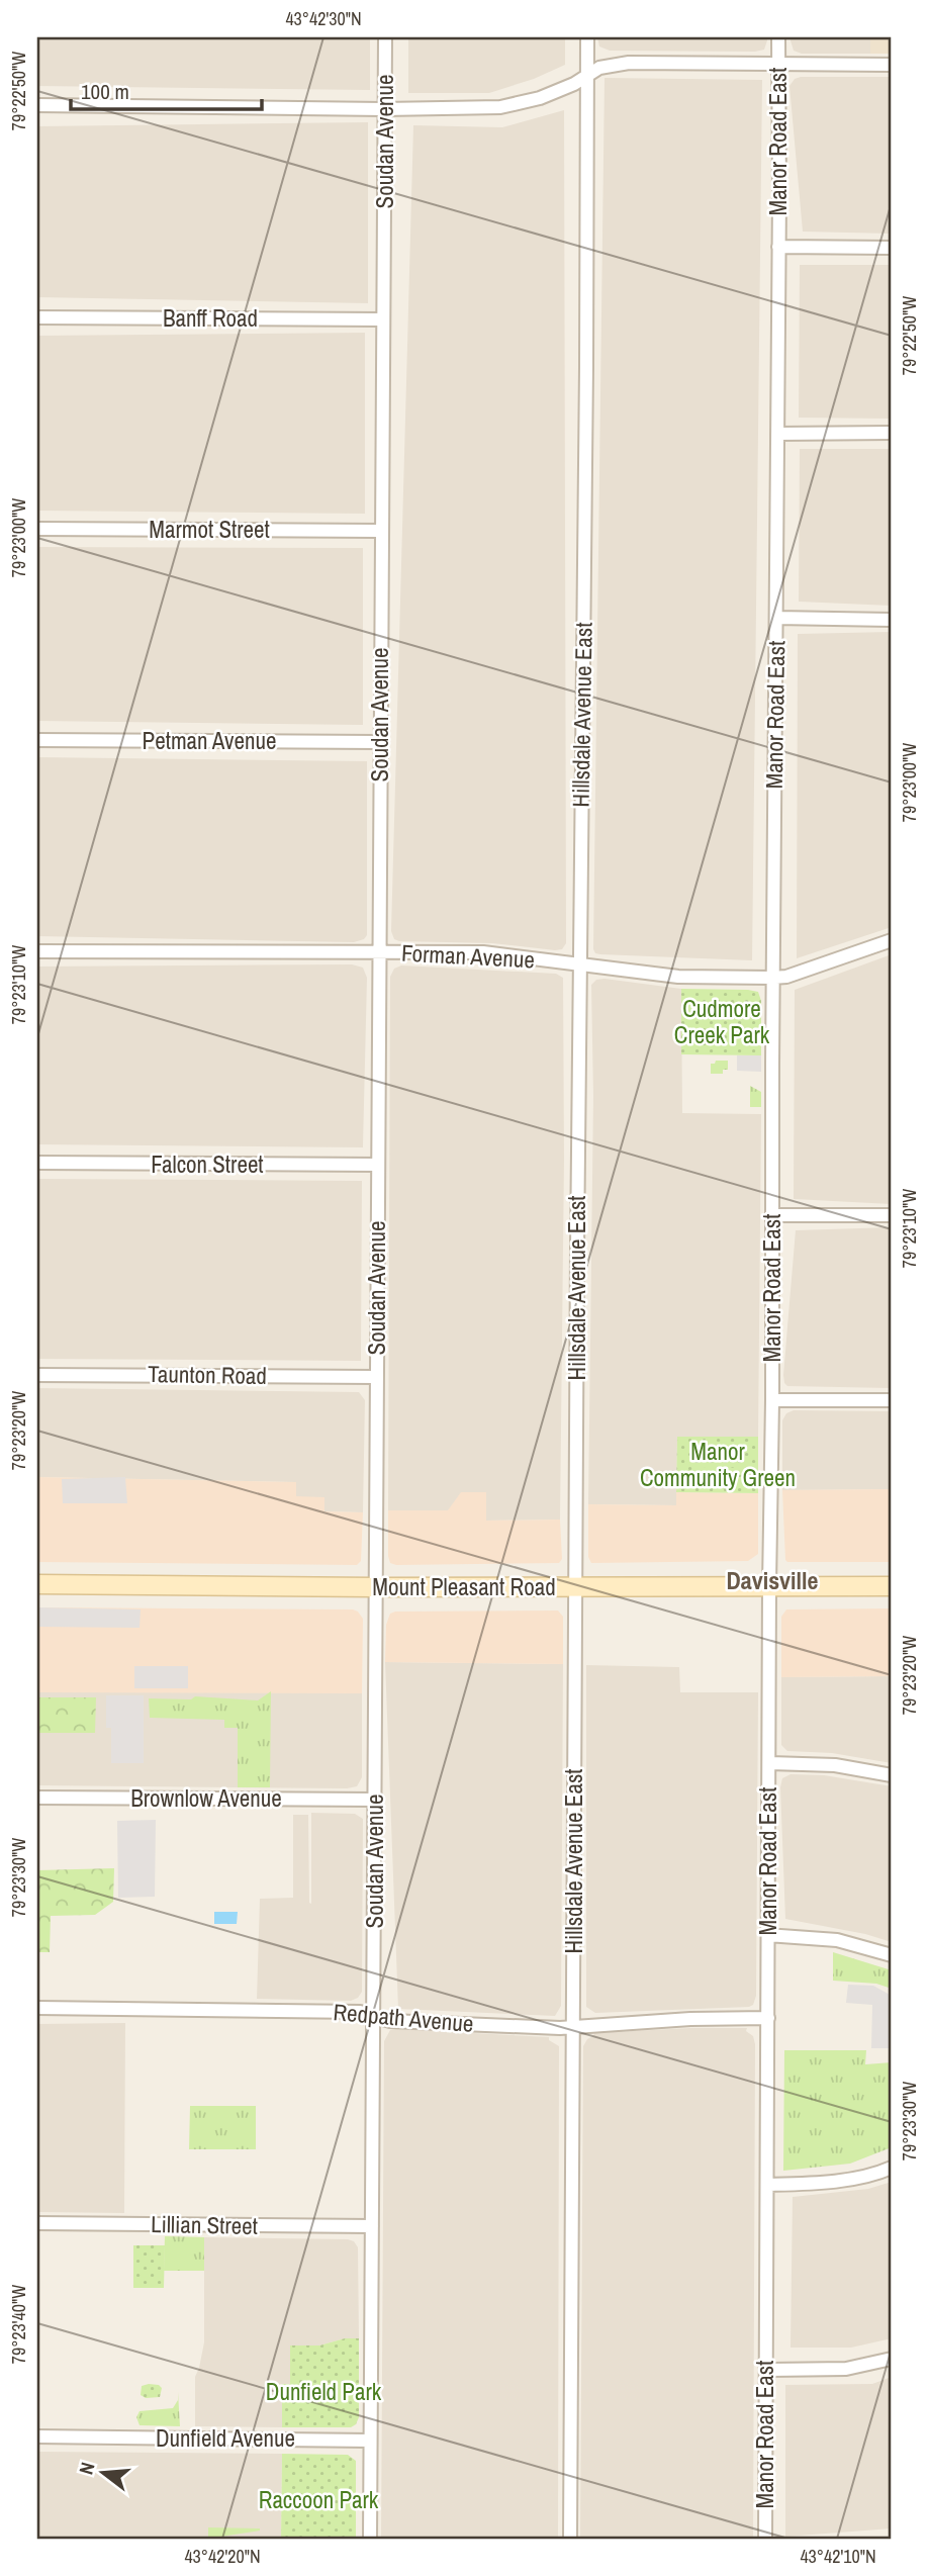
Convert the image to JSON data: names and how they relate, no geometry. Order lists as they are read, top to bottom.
{
  "streets": {
    "main road": ["Mount Pleasant Road"],
    "street": [
      "Soudan Avenue",
      "Manor Road East",
      "Banff Road",
      "Marmot Street",
      "Hillsdale Avenue East",
      "Petman Avenue",
      "Forman Avenue",
      "Falcon Street",
      "Taunton Road",
      "Brownlow Avenue",
      "Redpath Avenue",
      "Lillian Street",
      "Dunfield Avenue"
    ]
  },
  "crossings": [
    ["Soudan Avenue", "Banff Road"],
    ["Soudan Avenue", "Marmot Street"],
    ["Soudan Avenue", "Petman Avenue"],
    ["Soudan Avenue", "Forman Avenue"],
    ["Soudan Avenue", "Falcon Street"],
    ["Soudan Avenue", "Taunton Road"],
    ["Soudan Avenue", "Mount Pleasant Road"],
    ["Soudan Avenue", "Brownlow Avenue"],
    ["Soudan Avenue", "Redpath Avenue"],
    ["Soudan Avenue", "Lillian Street"],
    ["Soudan Avenue", "Dunfield Avenue"],
    ["Manor Road East", "Forman Avenue"],
    ["Manor Road East", "Mount Pleasant Road"],
    ["Manor Road East", "Redpath Avenue"],
    ["Hillsdale Avenue East", "Forman Avenue"],
    ["Hillsdale Avenue East", "Mount Pleasant Road"],
    ["Hillsdale Avenue East", "Redpath Avenue"]
  ],
  "districts": ["Davisville"],
  "parks": [
    "Cudmore Creek Park",
    "Manor Community Green",
    "Dunfield Park",
    "Raccoon Park"
  ],
  "scale_bar": "100 m",
  "north": "left",
  "coordinates": [
    "43°42'30\"N",
    "79°22'50\"W",
    "79°23'00\"W",
    "79°23'10\"W",
    "79°23'20\"W",
    "79°23'30\"W",
    "79°23'40\"W",
    "43°42'20\"N",
    "43°42'10\"N"
  ]
}
